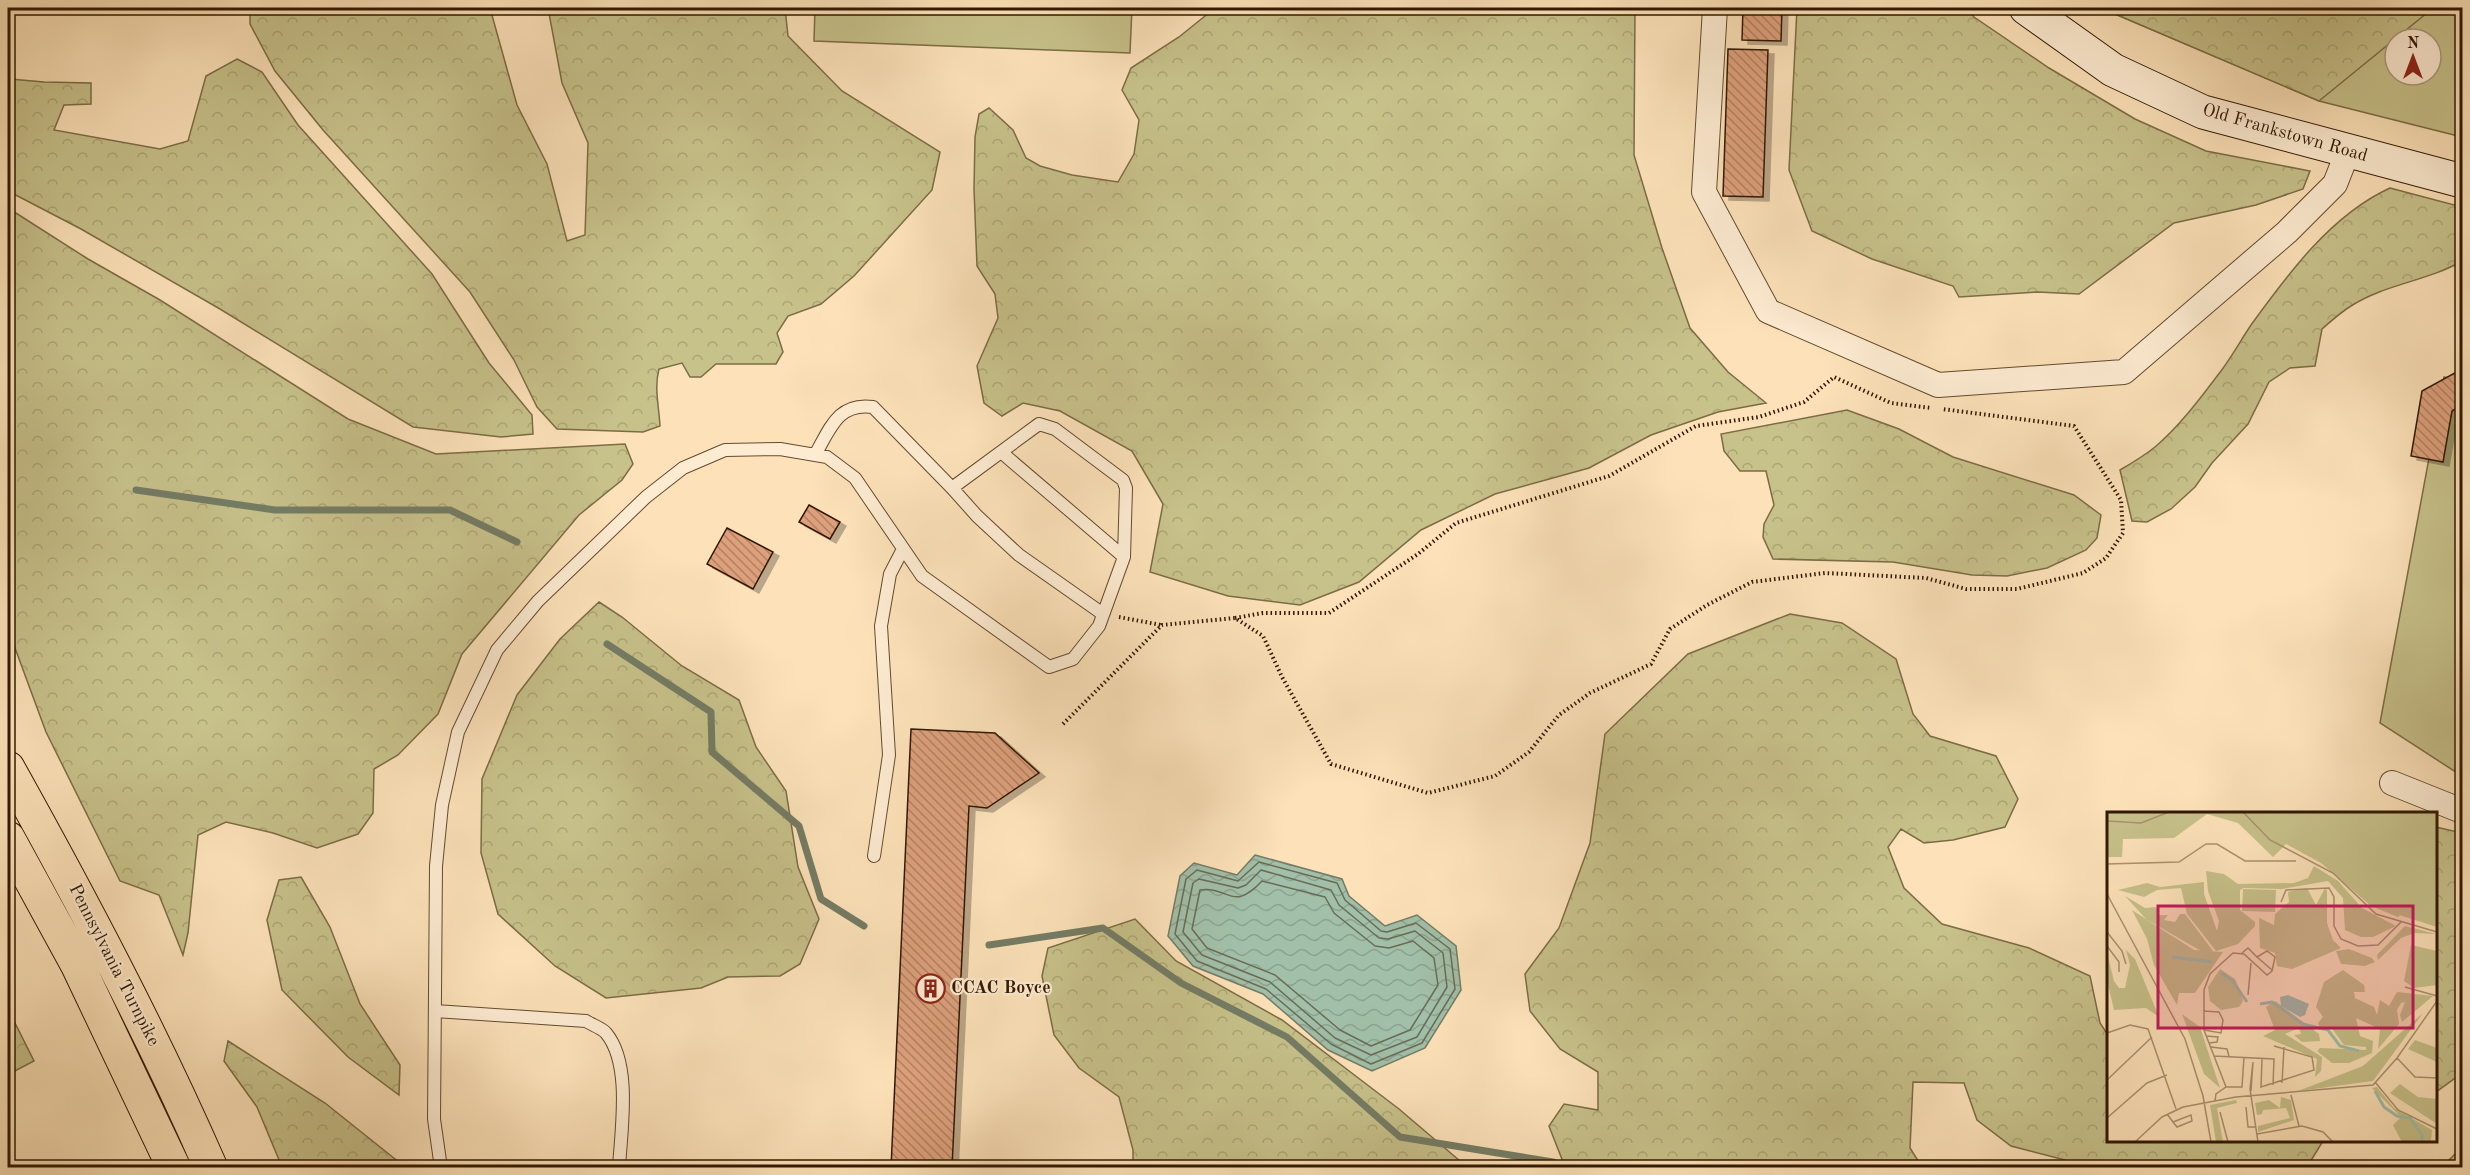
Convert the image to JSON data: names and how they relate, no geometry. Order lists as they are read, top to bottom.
{
  "streets": {
    "highway": ["Pennsylvania Turnpike"],
    "street": ["Old Frankstown Road"]
  },
  "places": {
    "building": ["CCAC Boyce"]
  },
  "north": "top"
}
